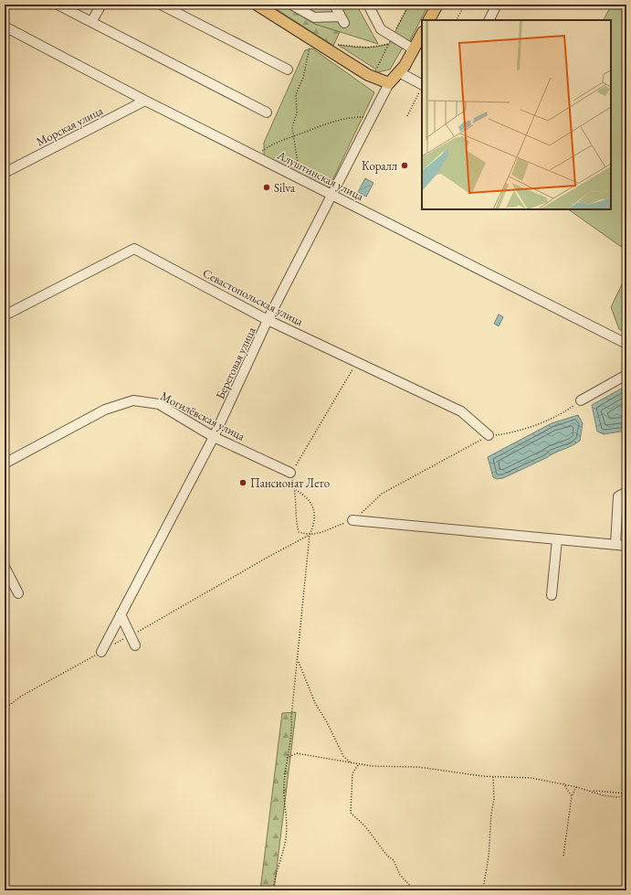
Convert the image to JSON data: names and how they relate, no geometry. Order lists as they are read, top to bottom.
{
  "streets": {
    "street": [
      "Морская улица",
      "Алуштинская улица",
      "Севастопольская улица",
      "Береговая улица",
      "Могилёвская улица"
    ]
  },
  "crossings": [
    ["Морская улица", "Алуштинская улица"],
    ["Алуштинская улица", "Береговая улица"],
    ["Севастопольская улица", "Береговая улица"],
    ["Береговая улица", "Могилёвская улица"]
  ],
  "places": ["Коралл", "Silva", "Пансионат Лето"]
}
